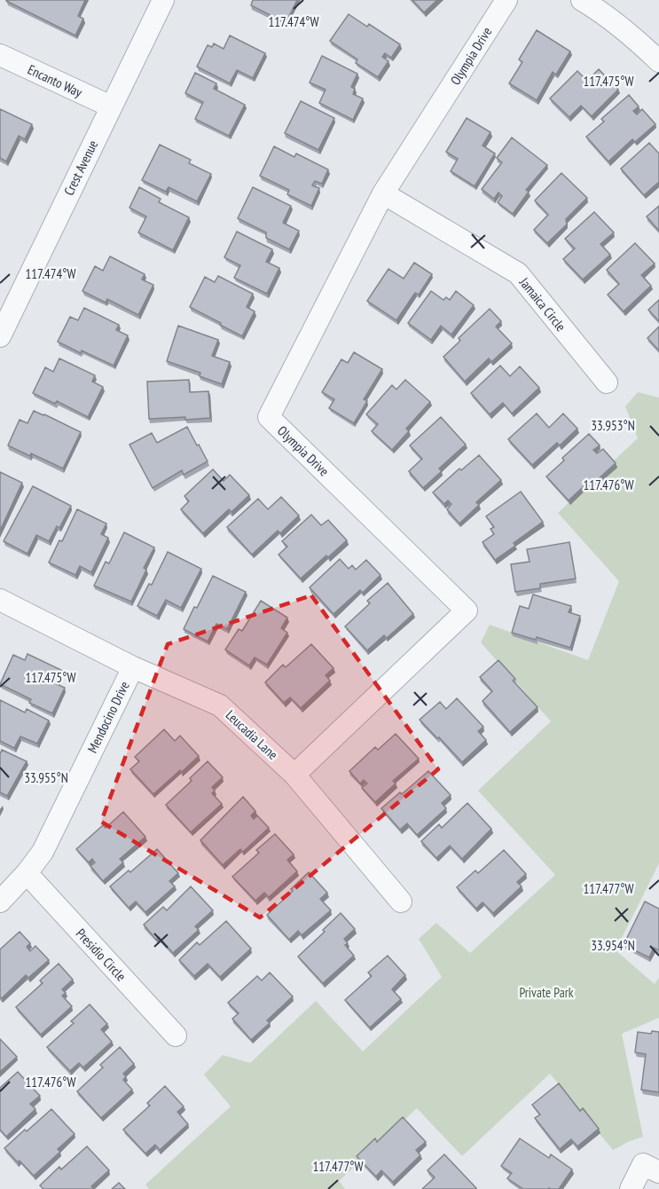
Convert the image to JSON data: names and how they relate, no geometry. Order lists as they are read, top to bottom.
{
  "streets": {
    "street": [
      "Olympia Drive",
      "Encanto Way",
      "Crest Avenue",
      "Jamaica Circle",
      "Mendocino Drive",
      "Leucadia Lane",
      "Presidio Circle"
    ]
  },
  "crossings": [
    ["Olympia Drive", "Jamaica Circle"],
    ["Olympia Drive", "Leucadia Lane"],
    ["Encanto Way", "Crest Avenue"],
    ["Mendocino Drive", "Leucadia Lane"],
    ["Mendocino Drive", "Presidio Circle"]
  ],
  "parks": ["Private Park"],
  "coordinates": [
    "117.474°W",
    "117.475°W",
    "33.953°N",
    "117.476°W",
    "33.955°N",
    "117.477°W",
    "33.954°N"
  ]
}
